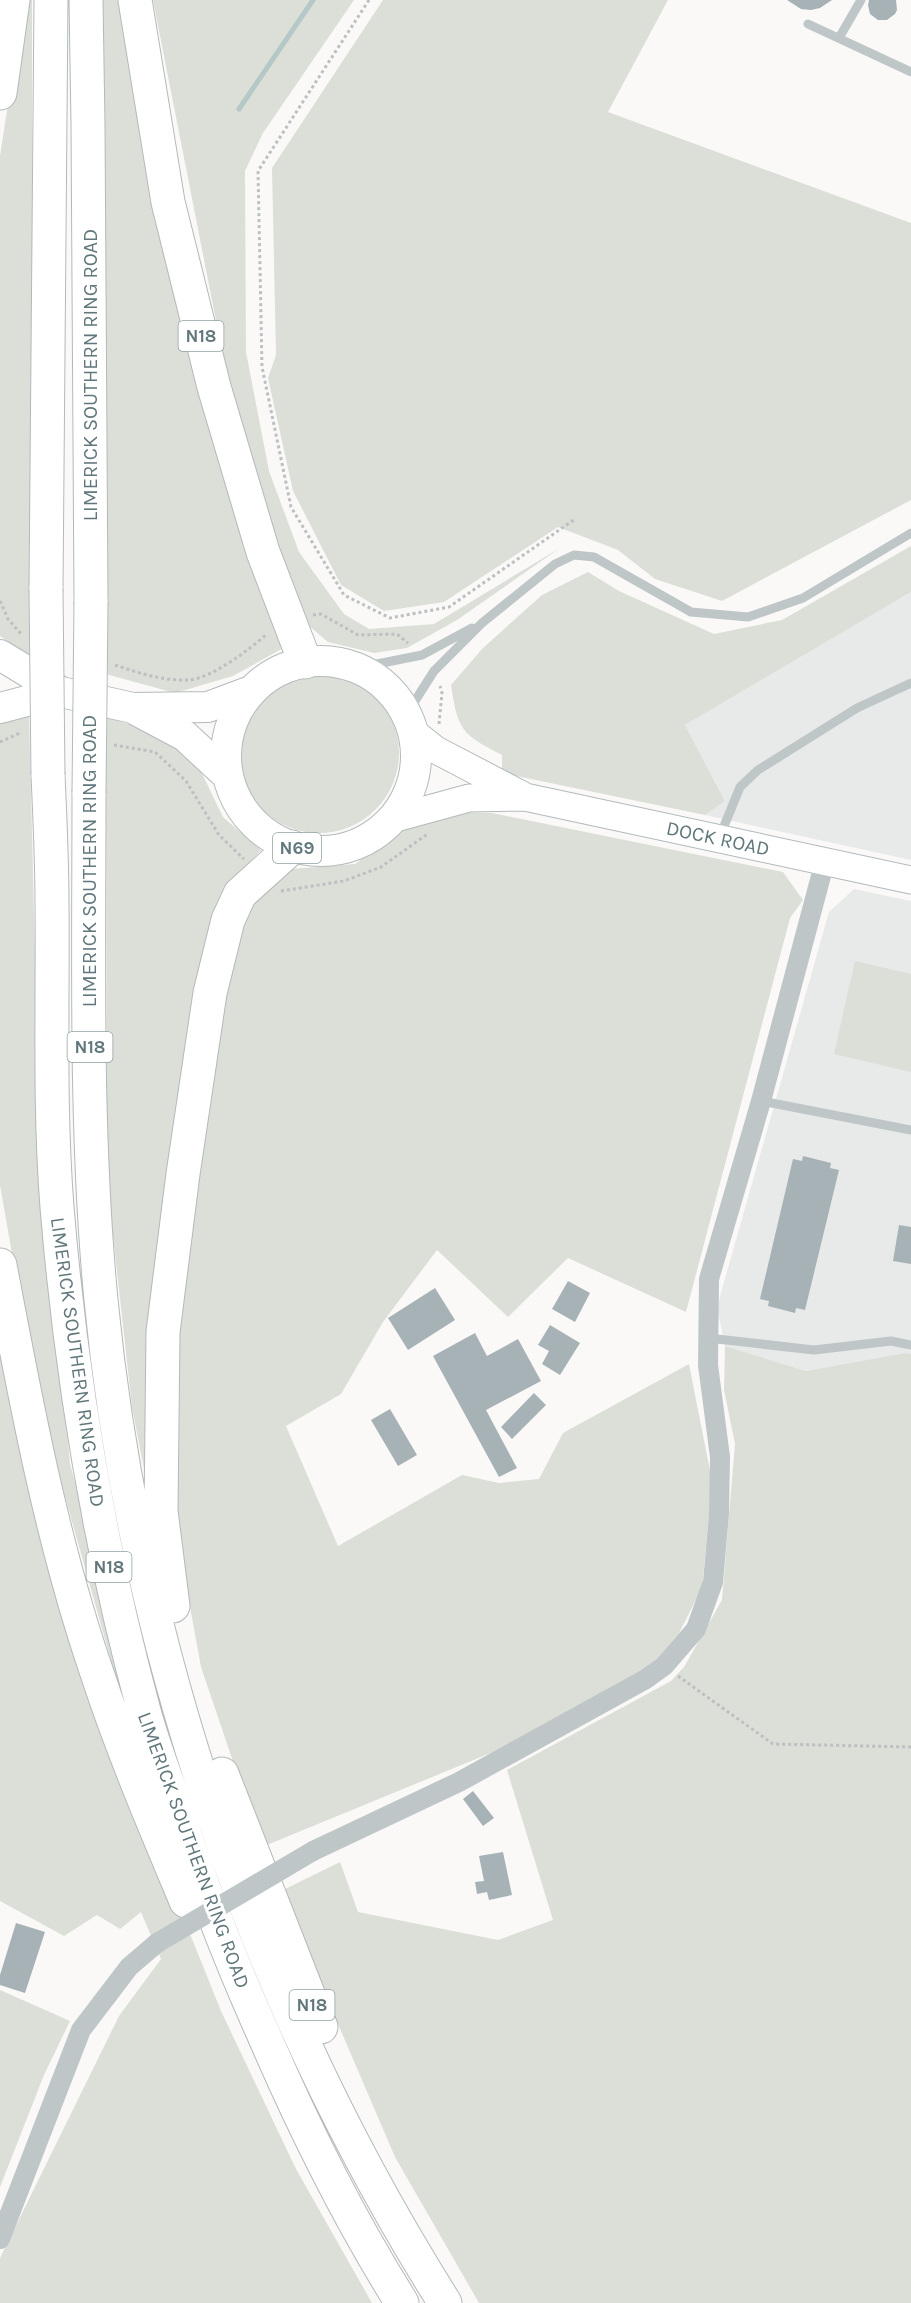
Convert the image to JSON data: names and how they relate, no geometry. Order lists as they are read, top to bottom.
{
  "streets": {
    "highway": ["N18", "LIMERICK SOUTHERN RING ROAD"],
    "main road": ["DOCK ROAD", "N69"]
  },
  "crossings": [
    ["N18", "LIMERICK SOUTHERN RING ROAD"],
    ["N18", "DOCK ROAD"],
    ["N18", "N69"],
    ["DOCK ROAD", "N69"]
  ]
}
